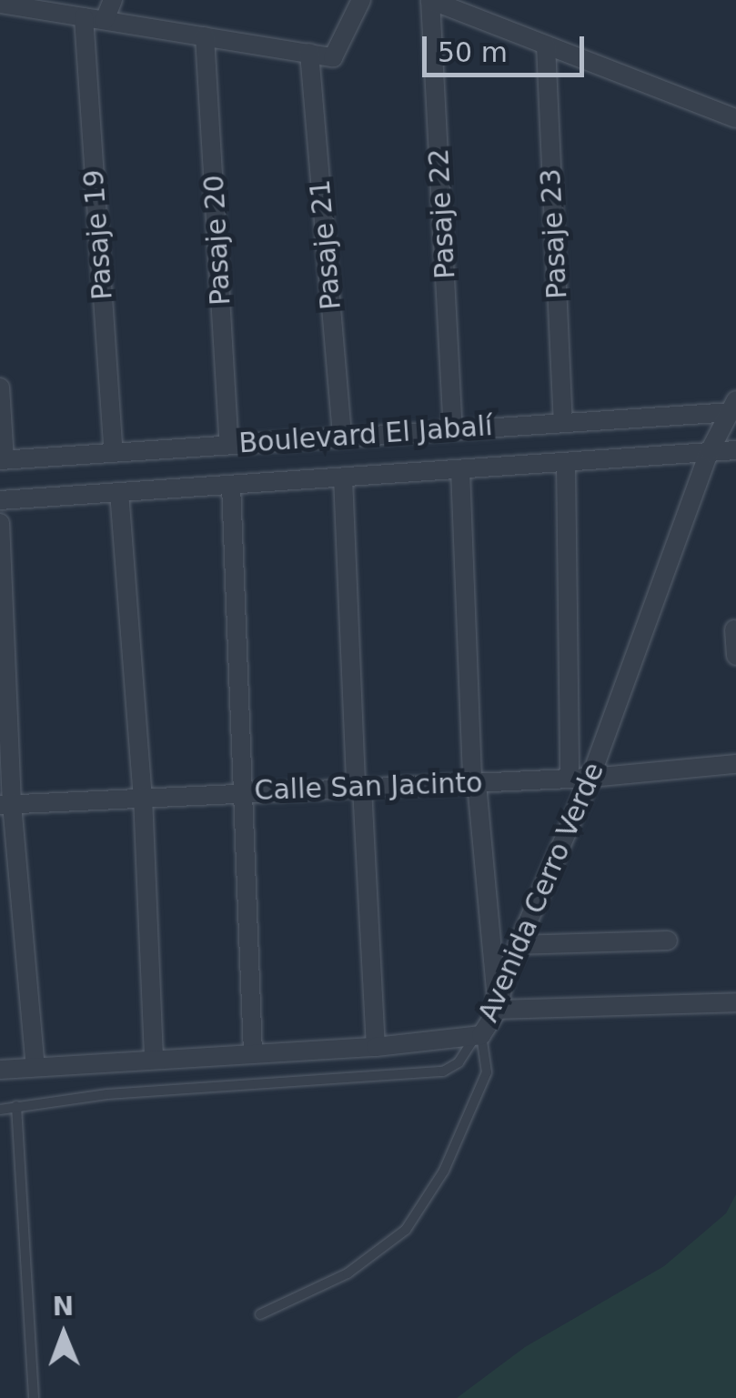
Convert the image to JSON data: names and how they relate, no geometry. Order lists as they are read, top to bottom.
{
  "streets": {
    "street": [
      "Pasaje 22",
      "Pasaje 23",
      "Pasaje 19",
      "Pasaje 20",
      "Pasaje 21",
      "Boulevard El Jabalí",
      "Calle San Jacinto",
      "Avenida Cerro Verde"
    ]
  },
  "crossings": [
    ["Pasaje 22", "Boulevard El Jabalí"],
    ["Pasaje 23", "Boulevard El Jabalí"],
    ["Pasaje 19", "Boulevard El Jabalí"],
    ["Pasaje 20", "Boulevard El Jabalí"],
    ["Pasaje 21", "Boulevard El Jabalí"],
    ["Boulevard El Jabalí", "Avenida Cerro Verde"],
    ["Calle San Jacinto", "Avenida Cerro Verde"]
  ],
  "scale_bar": "50 m",
  "north": "top"
}
